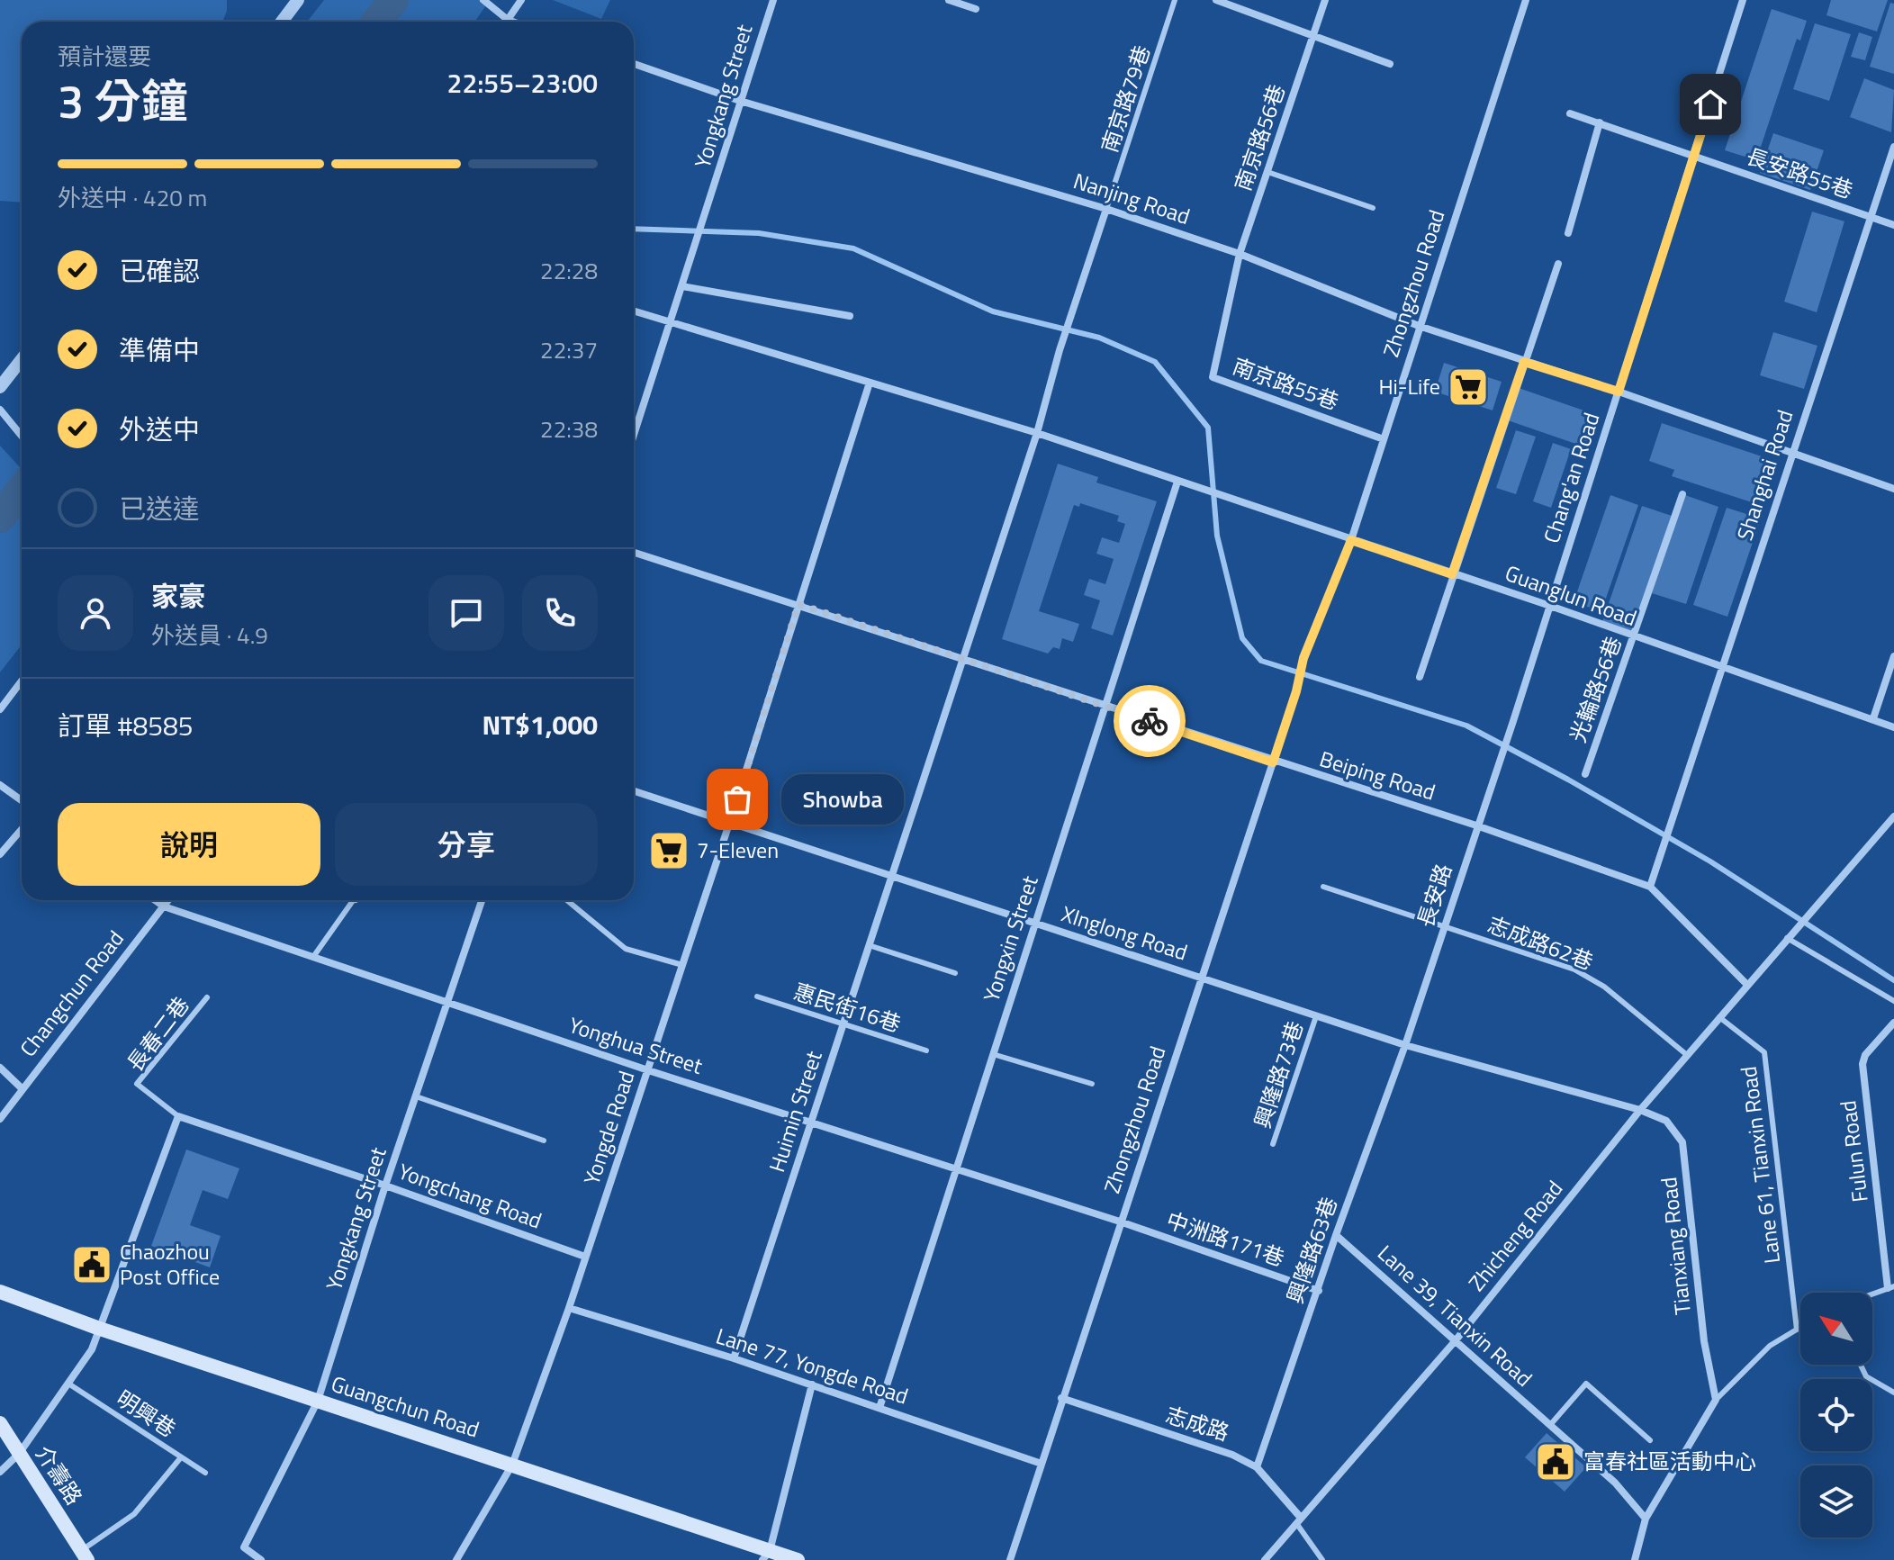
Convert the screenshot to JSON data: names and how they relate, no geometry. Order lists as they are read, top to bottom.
{
  "streets": {
    "main road": ["Guangchun Road", "介壽路"],
    "street": [
      "Yongkang Street",
      "南京路56巷",
      "長安路55巷",
      "Nanjing Road",
      "Zhongzhou Road",
      "南京路55巷",
      "Shanghai Road",
      "Chang'an Road",
      "Guanglun Road",
      "光輪路56巷",
      "Beiping Road",
      "長安路",
      "XInglong Road",
      "Yongxin Street",
      "Changchun Road",
      "Yonghua Street",
      "Huimin Street",
      "Yongde Road",
      "Fulun Road",
      "Yongchang Road",
      "Zhicheng Road",
      "中洲路171巷",
      "Tianxiang Road",
      "興隆路63巷",
      "Lane 39, Tianxin Road",
      "Lane 77, Yongde Road",
      "志成路"
    ],
    "lane": [
      "南京路79巷",
      "志成路62巷",
      "惠民街16巷",
      "長春二巷",
      "興隆路73巷",
      "Lane 61, Tianxin Road",
      "明興巷"
    ]
  },
  "crossings": [
    ["Yongkang Street", "Nanjing Road"],
    ["Yongkang Street", "Yonghua Street"],
    ["Yongkang Street", "Yongchang Road"],
    ["Yongkang Street", "Guangchun Road"],
    ["南京路79巷", "Nanjing Road"],
    ["南京路56巷", "Nanjing Road"],
    ["南京路56巷", "南京路55巷"],
    ["長安路55巷", "Shanghai Road"],
    ["長安路55巷", "Chang'an Road"],
    ["Nanjing Road", "Zhongzhou Road"],
    ["Nanjing Road", "南京路55巷"],
    ["Nanjing Road", "Shanghai Road"],
    ["Nanjing Road", "Chang'an Road"],
    ["Zhongzhou Road", "南京路55巷"],
    ["Zhongzhou Road", "Guanglun Road"],
    ["Zhongzhou Road", "Beiping Road"],
    ["Zhongzhou Road", "XInglong Road"],
    ["Zhongzhou Road", "Yonghua Street"],
    ["Zhongzhou Road", "中洲路171巷"],
    ["Zhongzhou Road", "Lane 77, Yongde Road"],
    ["Zhongzhou Road", "志成路"],
    ["Shanghai Road", "Guanglun Road"],
    ["Shanghai Road", "Beiping Road"],
    ["Chang'an Road", "Guanglun Road"],
    ["Chang'an Road", "長安路"],
    ["Guanglun Road", "光輪路56巷"],
    ["Guanglun Road", "Yongxin Street"],
    ["Beiping Road", "長安路"],
    ["Beiping Road", "Yongxin Street"],
    ["Beiping Road", "Yongde Road"],
    ["Beiping Road", "Zhicheng Road"],
    ["長安路", "XInglong Road"],
    ["長安路", "志成路62巷"],
    ["長安路", "Tianxiang Road"],
    ["長安路", "興隆路63巷"],
    ["XInglong Road", "Yongxin Street"],
    ["XInglong Road", "興隆路73巷"],
    ["XInglong Road", "Huimin Street"],
    ["XInglong Road", "Yongde Road"],
    ["XInglong Road", "Tianxiang Road"],
    ["XInglong Road", "興隆路63巷"],
    ["Yongxin Street", "Yonghua Street"],
    ["Yongxin Street", "Lane 77, Yongde Road"],
    ["志成路62巷", "Zhicheng Road"],
    ["Changchun Road", "Yonghua Street"],
    ["惠民街16巷", "Huimin Street"],
    ["長春二巷", "Yongchang Road"],
    ["Yonghua Street", "Huimin Street"],
    ["Yonghua Street", "Yongde Road"],
    ["Yonghua Street", "中洲路171巷"],
    ["Huimin Street", "Lane 77, Yongde Road"],
    ["Yongde Road", "Yongchang Road"],
    ["Yongde Road", "Lane 77, Yongde Road"],
    ["Yongde Road", "Guangchun Road"],
    ["Lane 61, Tianxin Road", "Zhicheng Road"],
    ["Zhicheng Road", "Tianxiang Road"],
    ["Zhicheng Road", "Lane 39, Tianxin Road"],
    ["Zhicheng Road", "志成路"],
    ["中洲路171巷", "興隆路63巷"],
    ["Tianxiang Road", "興隆路63巷"],
    ["興隆路63巷", "Lane 39, Tianxin Road"],
    ["興隆路63巷", "志成路"],
    ["明興巷", "介壽路"]
  ],
  "places": {
    "supermarket": ["Hi-Life", "7-Eleven"],
    "other": ["Showba"],
    "public building": ["Chaozhou Post Office", "富春社區活動中心"]
  },
  "north": "top left",
  "page": {
    "heading": ["3 分鐘", "預計還要", "22:55–23:00"],
    "panel": [
      "家豪",
      "外送員 · 4.9",
      "訂單 #8585",
      "NT$1,000"
    ],
    "bar": "外送中 · 420 m",
    "list": [
      ["已確認", "22:28"],
      ["準備中", "22:37"],
      ["外送中", "22:38"],
      "已送達"
    ],
    "bubble": "Showba",
    "buttons": ["說明", "分享"]
  }
}
